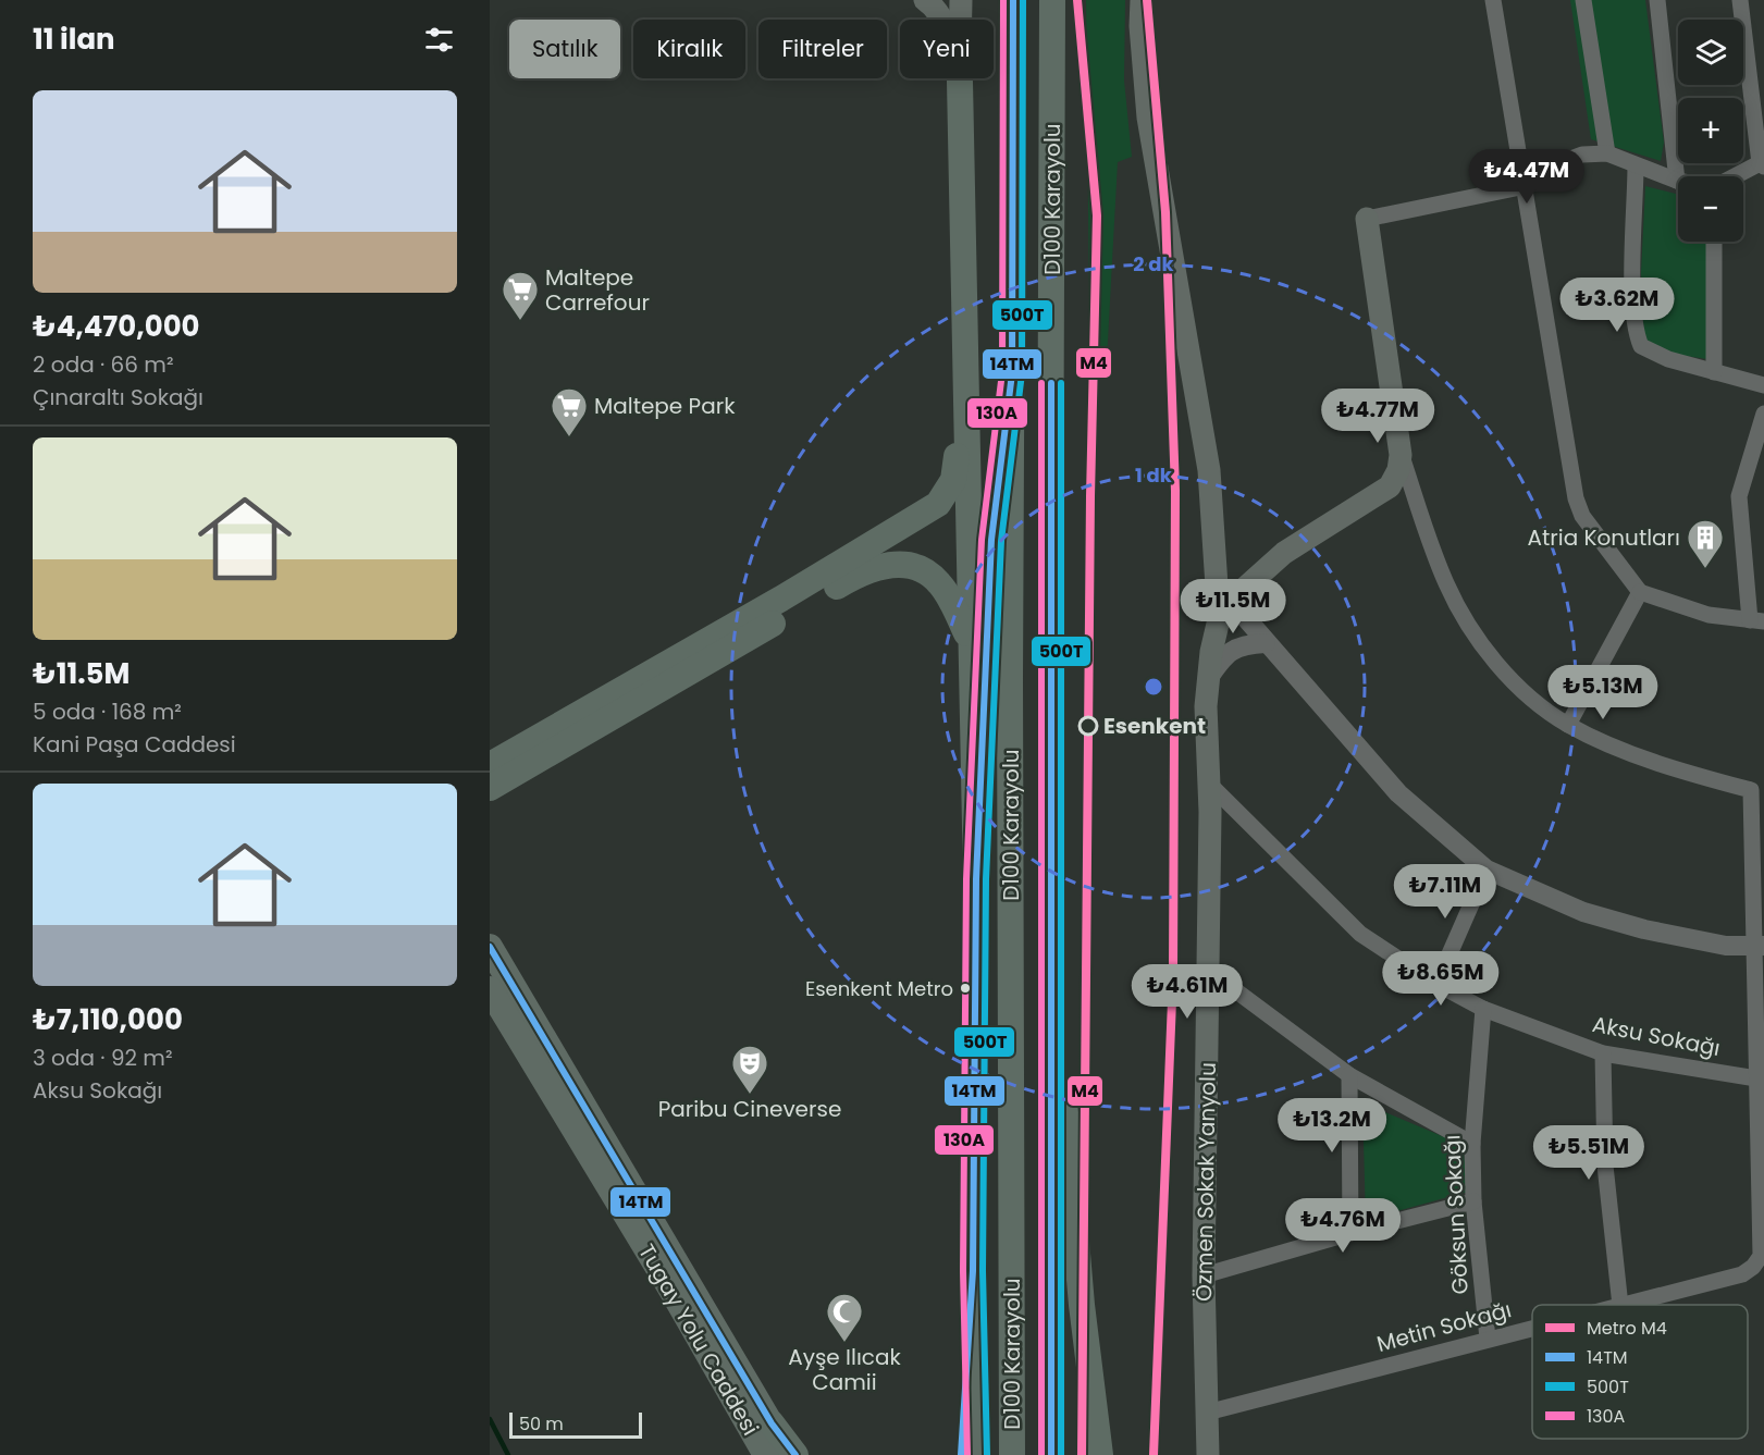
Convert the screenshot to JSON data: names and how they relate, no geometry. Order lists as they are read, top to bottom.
{
  "streets": {
    "highway": ["D100 Karayolu"],
    "main road": ["Özmen Sokak Yanyolu", "Tugay Yolu Caddesi"],
    "street": ["Aksu Sokağı", "Göksun Sokağı", "Metin Sokağı"]
  },
  "crossings": [
    ["Aksu Sokağı", "Özmen Sokak Yanyolu"],
    ["Aksu Sokağı", "Göksun Sokağı"],
    ["Özmen Sokak Yanyolu", "Metin Sokağı"],
    ["Göksun Sokağı", "Metin Sokağı"]
  ],
  "places": {
    "supermarket": ["Maltepe Carrefour", "Maltepe Park"],
    "building": ["Atria Konutları"],
    "other": ["Esenkent", "Esenkent Metro"],
    "theatre": ["Paribu Cineverse"],
    "mosque": ["Ayşe Ilıcak Camii"]
  },
  "lines": [
    "metro line M4",
    "transit line 14TM",
    "transit line 500T",
    "transit line 130A"
  ],
  "legend": [
    "Metro M4",
    "14TM",
    "500T",
    "130A"
  ],
  "scale_bar": "50 m",
  "page": {
    "heading": "11 ilan",
    "map_buttons": ["+", "−"],
    "chip": [
      "Satılık",
      "Kiralık",
      "Filtreler",
      "Yeni"
    ],
    "list": [
      {
        "name": "₺4,470,000",
        "note": "2 oda · 66 m² · Çınaraltı Sokağı"
      },
      {
        "name": "₺11.5M",
        "note": "5 oda · 168 m² · Kani Paşa Caddesi"
      },
      {
        "name": "₺7,110,000",
        "note": "3 oda · 92 m² · Aksu Sokağı"
      }
    ],
    "price": [
      "₺4.47M",
      "₺3.62M",
      "₺4.77M",
      "₺11.5M",
      "₺5.13M",
      "₺7.11M",
      "₺8.65M",
      "₺4.61M",
      "₺13.2M",
      "₺5.51M",
      "₺4.76M"
    ],
    "scale": "50 m"
  },
  "rings": ["2 dk", "1 dk"]
}
